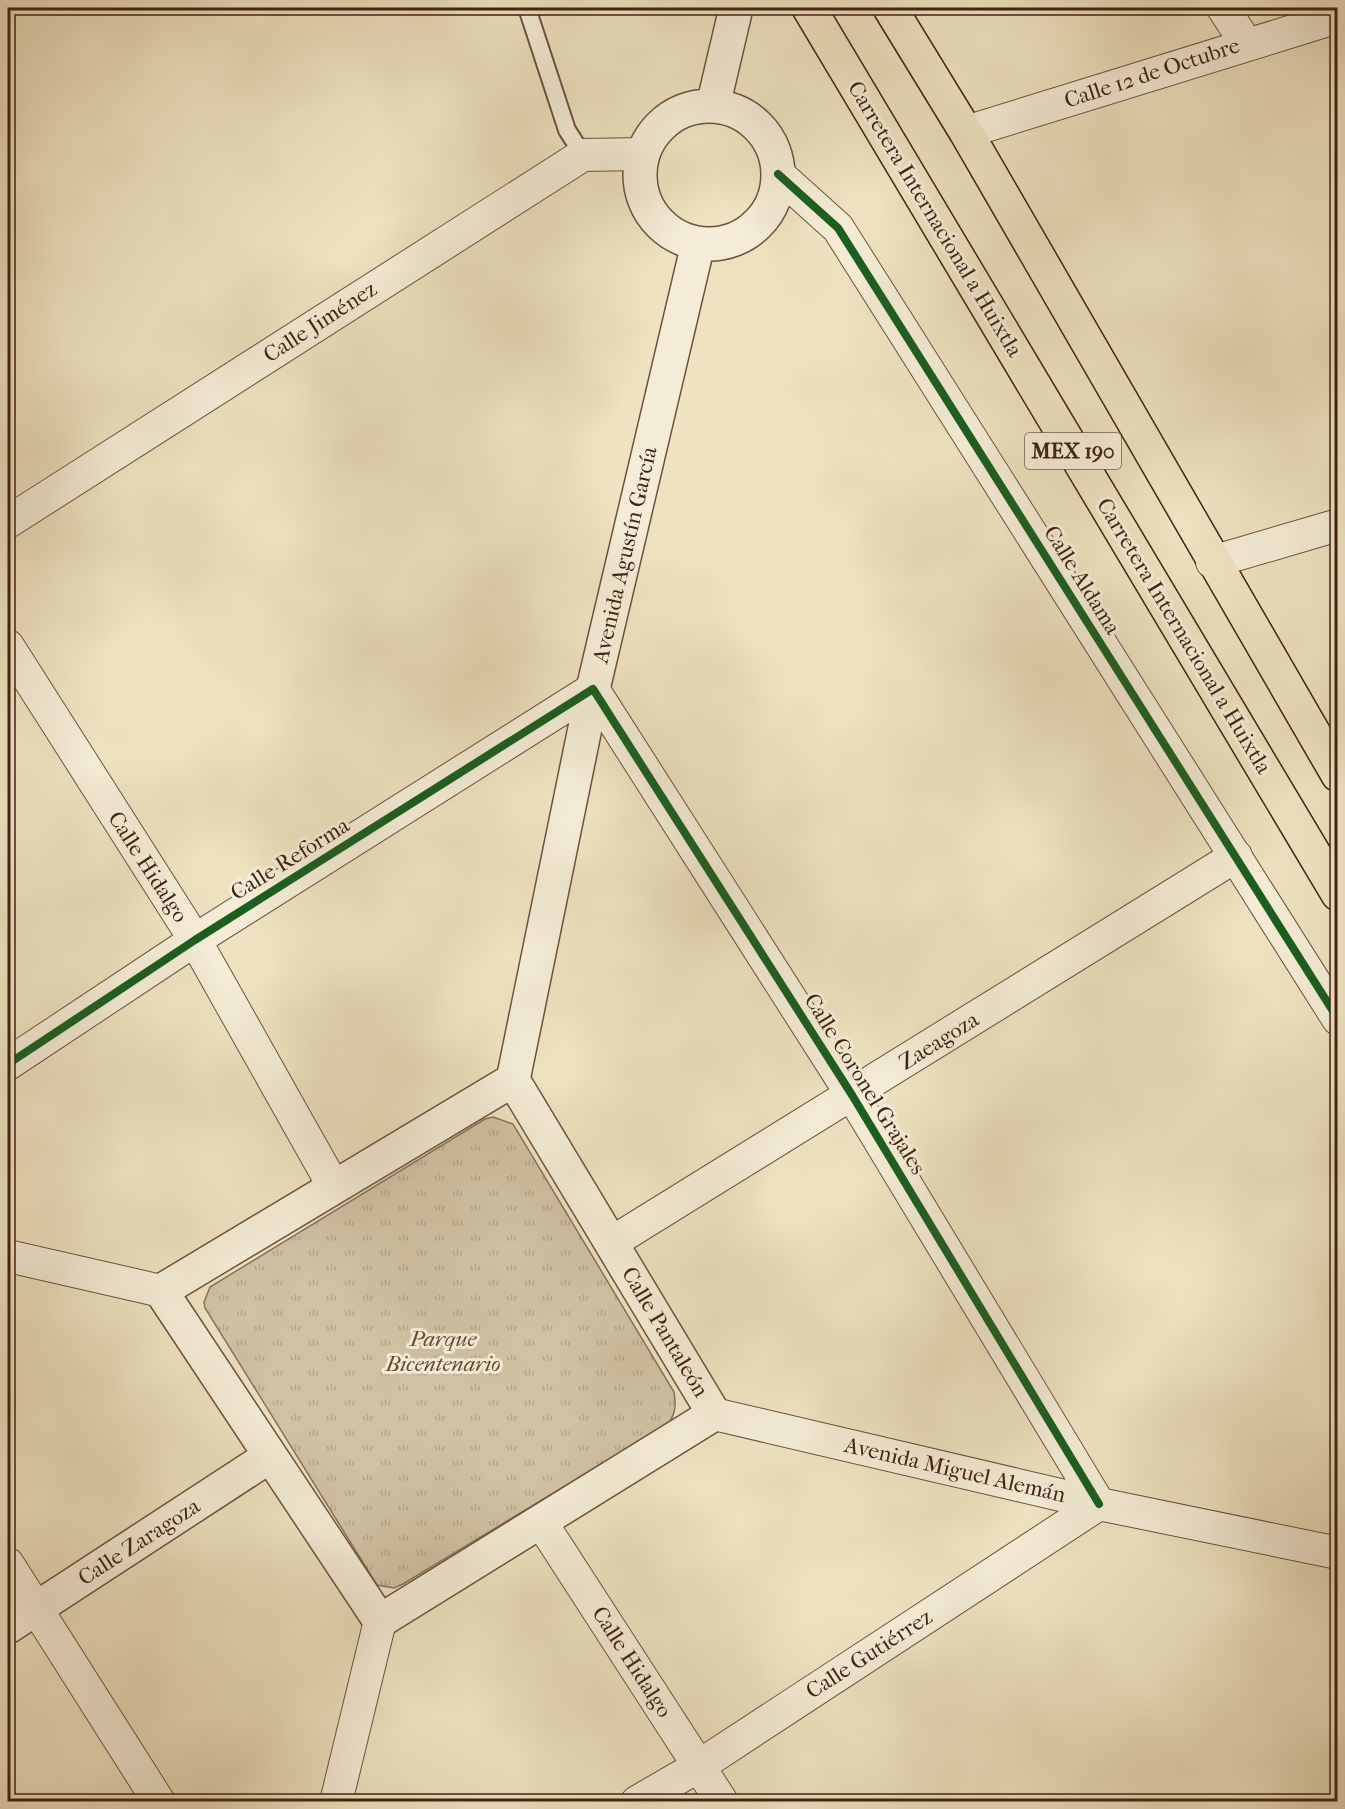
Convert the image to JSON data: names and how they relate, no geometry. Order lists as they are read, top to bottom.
{
  "streets": {
    "main road": ["Carretera Internacional a Huixtla", "MEX 190"],
    "street": [
      "Calle 12 de Octubre",
      "Calle Jiménez",
      "Avenida Agustín García",
      "Calle Aldama",
      "Calle Reforma",
      "Calle Hidalgo",
      "Zaeagoza",
      "Calle Coronel Grajales",
      "Calle Pantaleón",
      "Avenida Miguel Alemán",
      "Calle Zaragoza",
      "Calle Gutiérrez"
    ]
  },
  "crossings": [
    ["Calle 12 de Octubre", "MEX 190"],
    ["Avenida Agustín García", "Calle Aldama"],
    ["Avenida Agustín García", "Calle Reforma"],
    ["Avenida Agustín García", "Calle Coronel Grajales"],
    ["Avenida Agustín García", "Calle Pantaleón"],
    ["Calle Aldama", "Zaeagoza"],
    ["Calle Reforma", "Calle Hidalgo"],
    ["Calle Reforma", "Calle Coronel Grajales"],
    ["Calle Hidalgo", "Calle Pantaleón"],
    ["Calle Hidalgo", "Calle Gutiérrez"],
    ["Zaeagoza", "Calle Coronel Grajales"],
    ["Zaeagoza", "Calle Pantaleón"],
    ["Calle Coronel Grajales", "Avenida Miguel Alemán"],
    ["Calle Coronel Grajales", "Calle Gutiérrez"],
    ["Calle Pantaleón", "Avenida Miguel Alemán"],
    ["Avenida Miguel Alemán", "Calle Gutiérrez"]
  ],
  "parks": ["Parque Bicentenario"]
}
